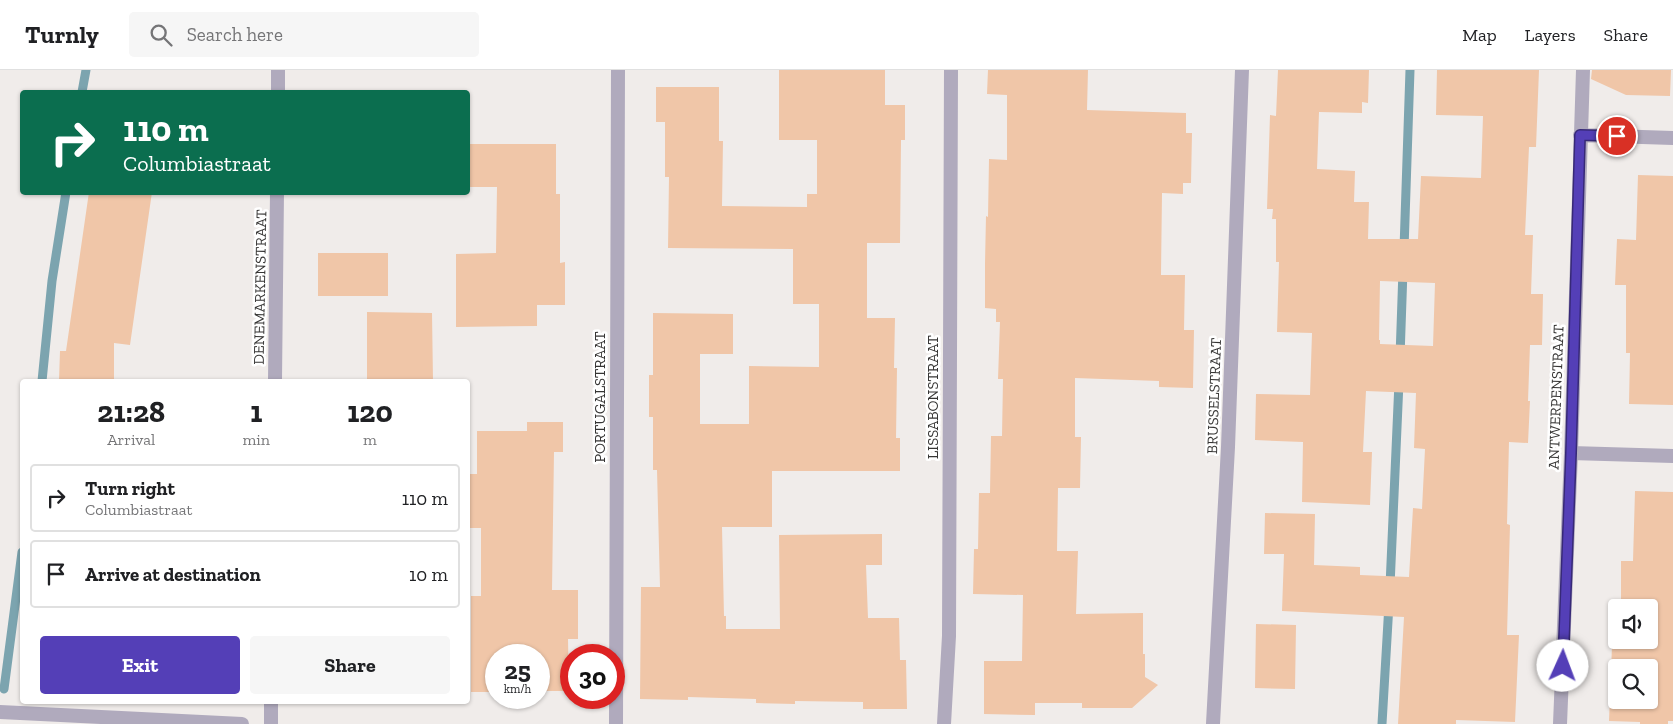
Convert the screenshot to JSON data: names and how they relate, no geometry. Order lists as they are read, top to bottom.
{
  "streets": {
    "street": [
      "DENEMARKENSTRAAT",
      "BRUSSELSTRAAT",
      "PORTUGALSTRAAT",
      "LISSABONSTRAAT",
      "ANTWERPENSTRAAT"
    ]
  },
  "page": {
    "header": "Turnly",
    "search": "Search here",
    "nav": ["Map", "Layers", "Share"],
    "turn": ["110 m", "Columbiastraat"],
    "eta": [
      "21:28",
      "Arrival",
      "1",
      "min",
      "120",
      "m"
    ],
    "list": [
      {
        "name": "Turn right",
        "note": "Columbiastraat",
        "value": "110 m"
      },
      {
        "name": "Arrive at destination",
        "value": "10 m"
      }
    ],
    "buttons": ["Exit", "Share"],
    "speed": "25 km/h",
    "limit": "30"
  }
}
